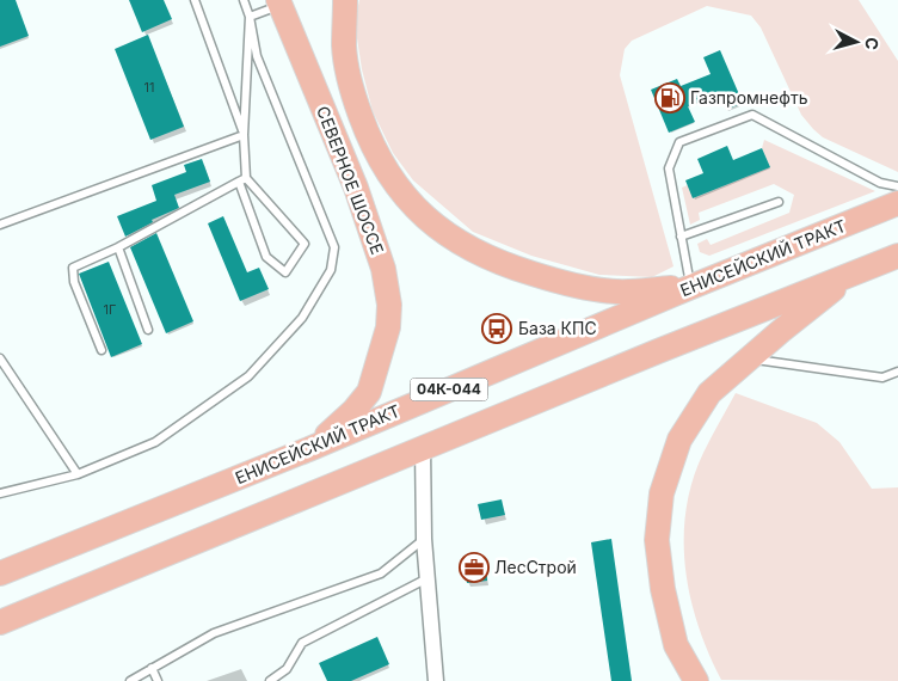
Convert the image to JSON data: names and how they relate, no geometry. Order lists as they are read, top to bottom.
{
  "streets": {
    "main road": ["СЕВЕРНОЕ ШОССЕ", "ЕНИСЕЙСКИЙ ТРАКТ", "04К-044"]
  },
  "crossings": [
    ["СЕВЕРНОЕ ШОССЕ", "ЕНИСЕЙСКИЙ ТРАКТ"]
  ],
  "places": {
    "fuel station": ["Газпромнефть"],
    "bus stop": ["База КПС"],
    "office": ["ЛесСтрой"]
  },
  "house_numbers": ["11", "1Г"],
  "north": "right"
}
